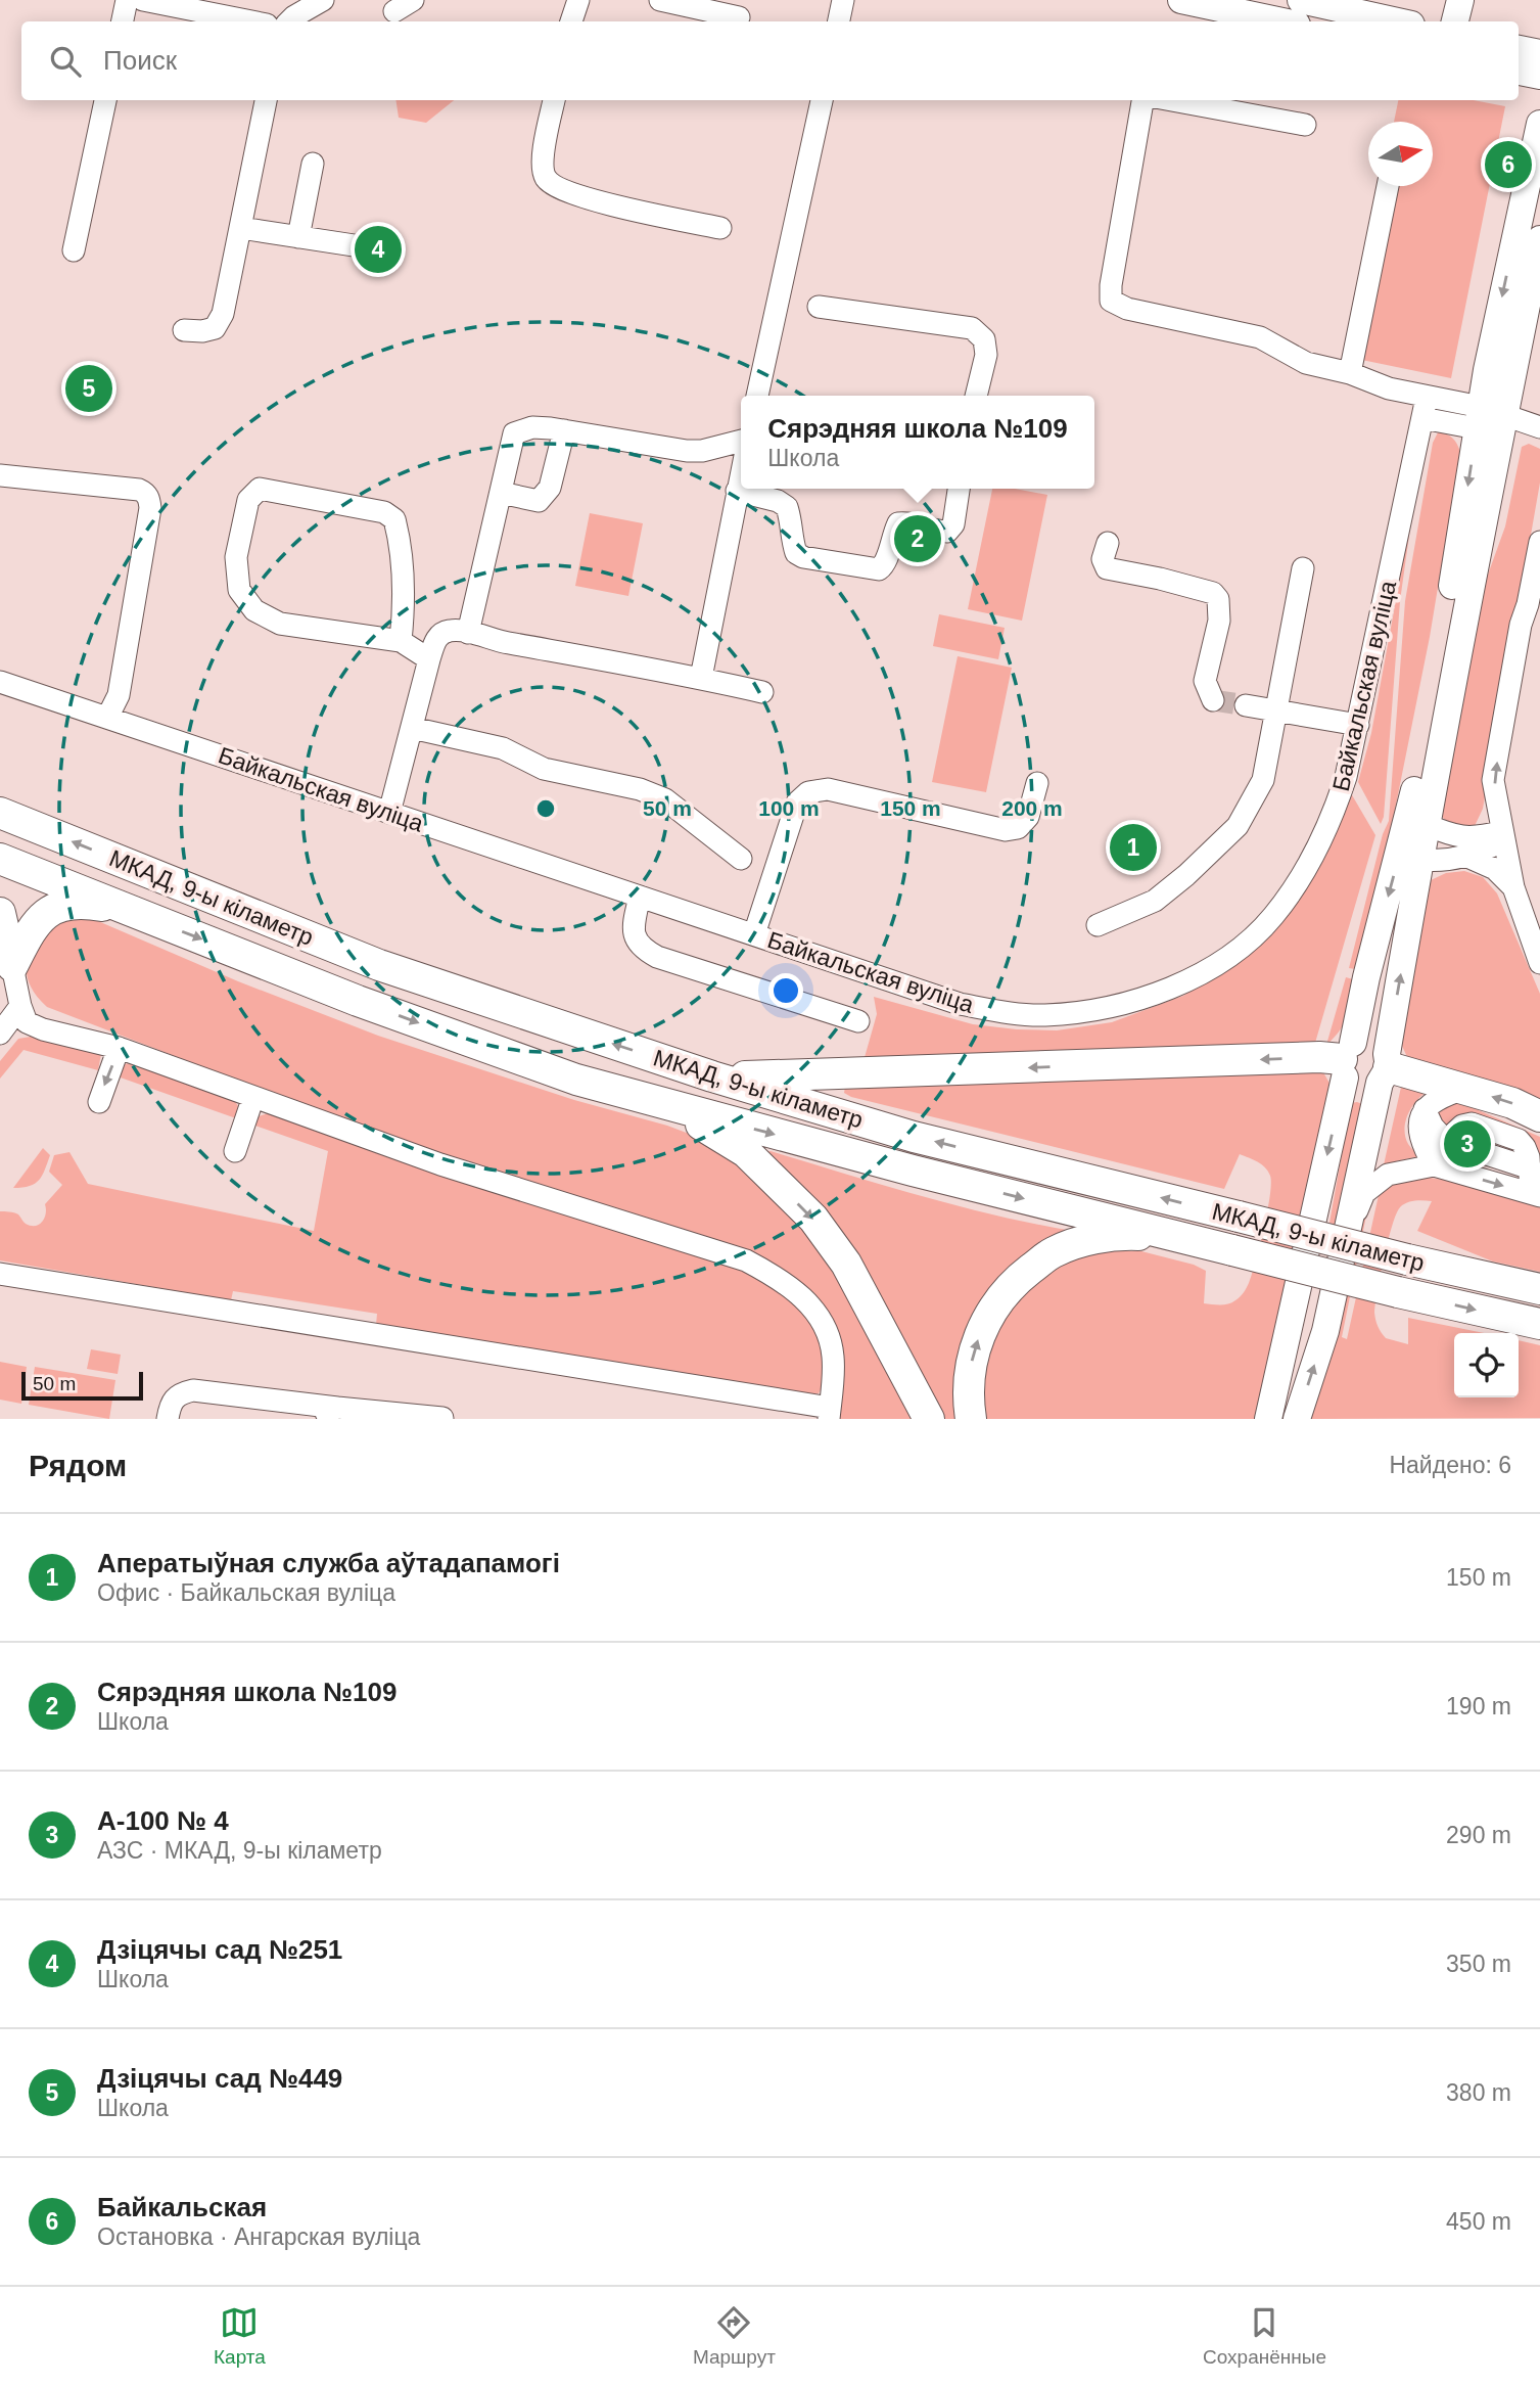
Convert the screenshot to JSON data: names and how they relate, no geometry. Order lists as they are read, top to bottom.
{
  "streets": {
    "highway": ["МКАД, 9-ы кіламетр"],
    "street": ["Байкальская вуліца"]
  },
  "scale_bar": "50 m",
  "north": "right",
  "page": {
    "search": "Поиск",
    "pins": [
      "6",
      "4",
      "5",
      "2",
      "1",
      "3"
    ],
    "popup": ["Сярэдняя школа №109", "Школа"],
    "scale": "50 m",
    "heading": ["Рядом", "Найдено: 6"],
    "list": [
      {
        "mark": "1",
        "name": "Аператыўная служба аўтадапамогі",
        "note": "Офис · Байкальская вуліца",
        "value": "150 m"
      },
      {
        "mark": "2",
        "name": "Сярэдняя школа №109",
        "note": "Школа",
        "value": "190 m"
      },
      {
        "mark": "3",
        "name": "А-100 № 4",
        "note": "АЗС · МКАД, 9-ы кіламетр",
        "value": "290 m"
      },
      {
        "mark": "4",
        "name": "Дзіцячы сад №251",
        "note": "Школа",
        "value": "350 m"
      },
      {
        "mark": "5",
        "name": "Дзіцячы сад №449",
        "note": "Школа",
        "value": "380 m"
      },
      {
        "mark": "6",
        "name": "Байкальская",
        "note": "Остановка · Ангарская вуліца",
        "value": "450 m"
      }
    ],
    "nav": ["Карта", "Маршрут", "Сохранённые"]
  },
  "rings": [
    "50 m",
    "100 m",
    "150 m",
    "200 m"
  ]
}
